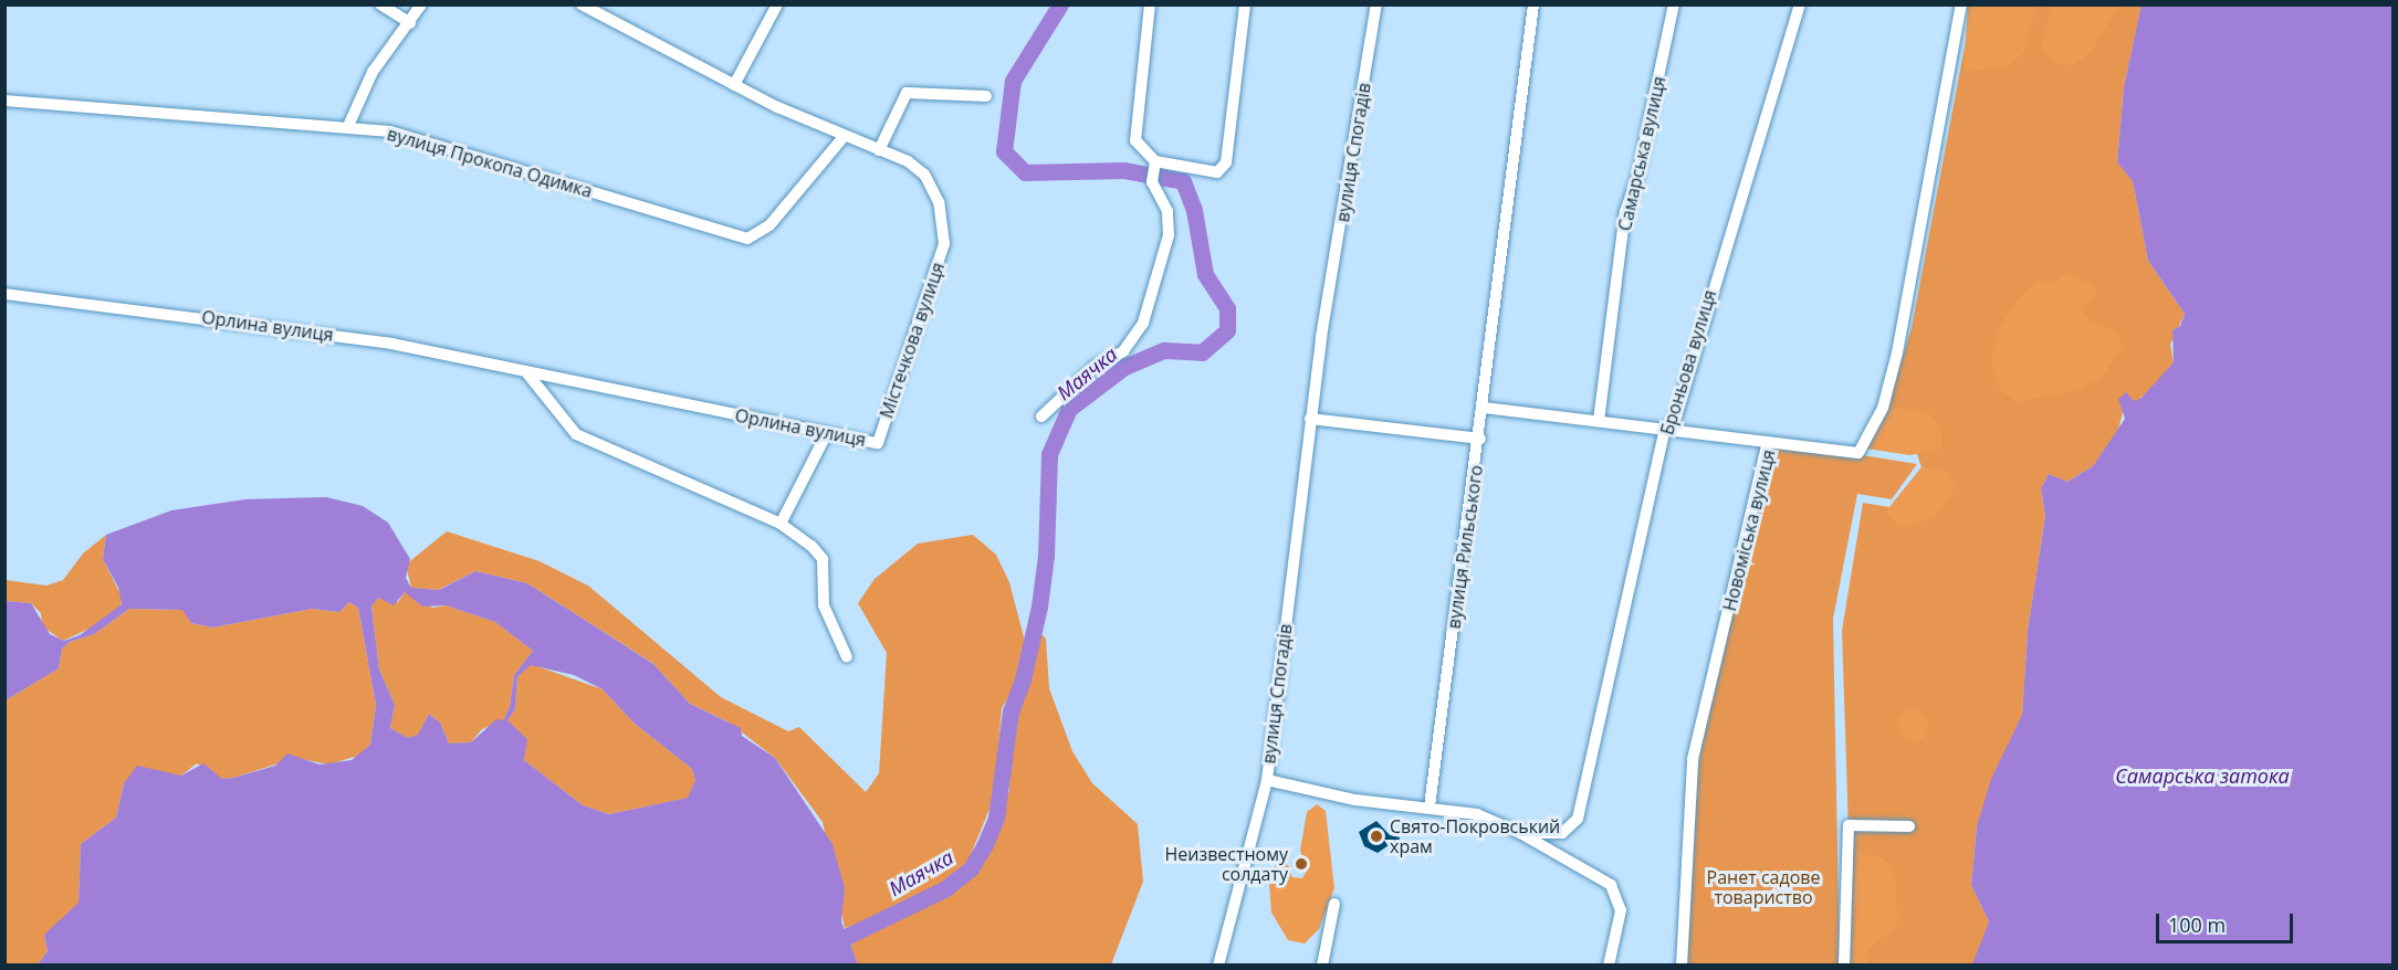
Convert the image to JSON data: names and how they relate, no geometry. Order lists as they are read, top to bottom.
{
  "streets": {
    "street": [
      "вулиця Спогадів",
      "Самарська вулиця",
      "вулиця Прокопа Одимка",
      "Орлина вулиця",
      "Містечкова вулиця",
      "Броньова вулиця",
      "Новоміська вулиця",
      "вулиця Рильського"
    ]
  },
  "crossings": [
    ["вулиця Прокопа Одимка", "Містечкова вулиця"],
    ["Орлина вулиця", "Містечкова вулиця"]
  ],
  "water": ["Маячка", "Самарська затока"],
  "parks": ["Ранет садове товариство"],
  "places": ["Свято-Покровський храм", "Неизвестному солдату"],
  "scale_bar": "100 m"
}
